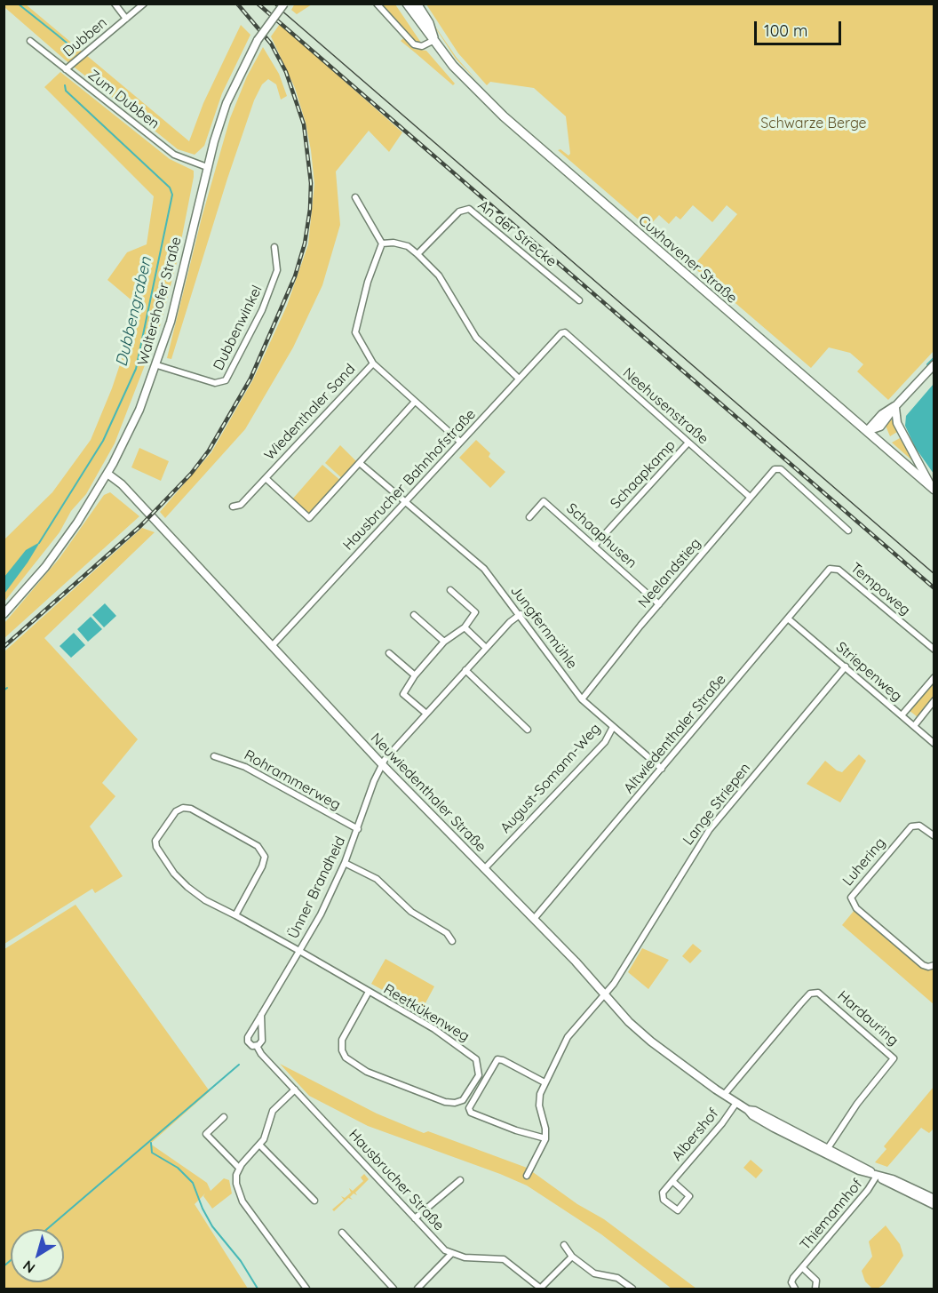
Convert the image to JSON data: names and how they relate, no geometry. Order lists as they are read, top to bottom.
{
  "streets": {
    "main road": ["Cuxhavener Straße"],
    "street": [
      "Dubben",
      "Zum Dubben",
      "An der Strecke",
      "Waltershofer Straße",
      "Dubbenwinkel",
      "Neehusenstraße",
      "Wiedenthaler Sand",
      "Schaapkamp",
      "Hausbrucher Bahnhofstraße",
      "Schaaphusen",
      "Neelandstieg",
      "Tempoweg",
      "Jungfernmühle",
      "Striepenweg",
      "Altwiedenthaler Straße",
      "August-Somann-Weg",
      "Rohrammerweg",
      "Neuwiedenthaler Straße",
      "Lange Striepen",
      "Luhering",
      "Ünner Brandheid",
      "Reetkükenweg",
      "Hardauring",
      "Albershof",
      "Hausbrucher Straße",
      "Thiemannhof"
    ]
  },
  "crossings": [
    ["Dubben", "Zum Dubben"],
    ["Zum Dubben", "Waltershofer Straße"],
    ["Waltershofer Straße", "Dubbenwinkel"],
    ["Waltershofer Straße", "Neuwiedenthaler Straße"],
    ["Neehusenstraße", "Schaapkamp"],
    ["Neehusenstraße", "Hausbrucher Bahnhofstraße"],
    ["Neehusenstraße", "Neelandstieg"],
    ["Schaapkamp", "Schaaphusen"],
    ["Hausbrucher Bahnhofstraße", "Jungfernmühle"],
    ["Hausbrucher Bahnhofstraße", "Neuwiedenthaler Straße"],
    ["Schaaphusen", "Neelandstieg"],
    ["Neelandstieg", "Jungfernmühle"],
    ["Tempoweg", "Altwiedenthaler Straße"],
    ["Jungfernmühle", "Altwiedenthaler Straße"],
    ["Jungfernmühle", "August-Somann-Weg"],
    ["Striepenweg", "Altwiedenthaler Straße"],
    ["Striepenweg", "Lange Striepen"],
    ["Altwiedenthaler Straße", "Neuwiedenthaler Straße"],
    ["August-Somann-Weg", "Neuwiedenthaler Straße"],
    ["Rohrammerweg", "Ünner Brandheid"],
    ["Neuwiedenthaler Straße", "Lange Striepen"],
    ["Neuwiedenthaler Straße", "Ünner Brandheid"],
    ["Neuwiedenthaler Straße", "Hardauring"],
    ["Neuwiedenthaler Straße", "Albershof"],
    ["Neuwiedenthaler Straße", "Thiemannhof"],
    ["Ünner Brandheid", "Reetkükenweg"],
    ["Ünner Brandheid", "Hausbrucher Straße"]
  ],
  "water": ["Dubbengraben"],
  "parks": ["Schwarze Berge"],
  "scale_bar": "100 m",
  "north": "bottom left"
}
